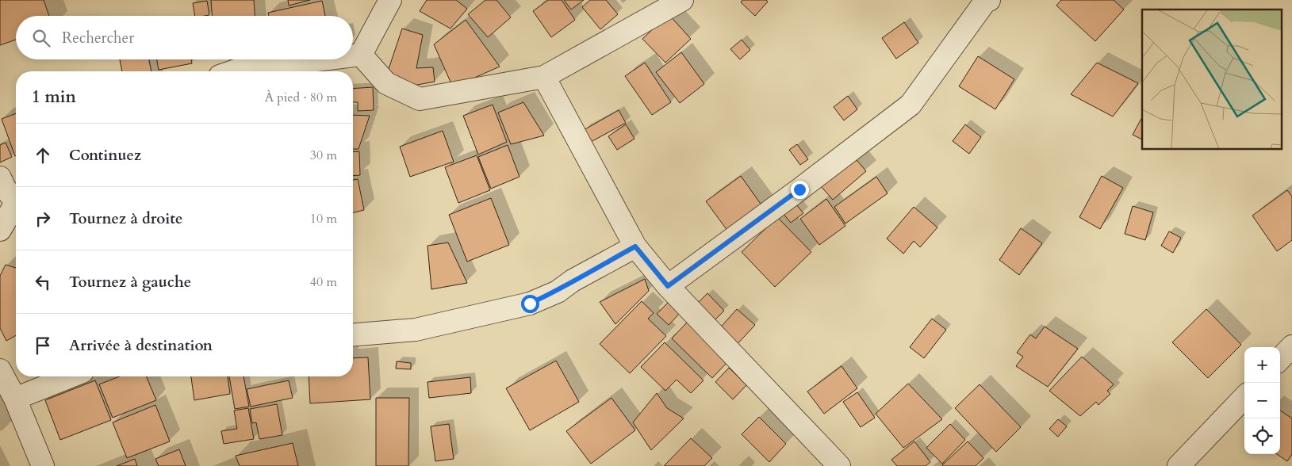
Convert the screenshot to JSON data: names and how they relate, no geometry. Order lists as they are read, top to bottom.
{
  "page": {
    "search": "Rechercher",
    "heading": ["1 min", "À pied · 80 m"],
    "list": [
      ["Continuez", "30 m"],
      ["Tournez à droite", "10 m"],
      ["Tournez à gauche", "40 m"],
      "Arrivée à destination"
    ],
    "map_buttons": ["+", "−"]
  }
}
